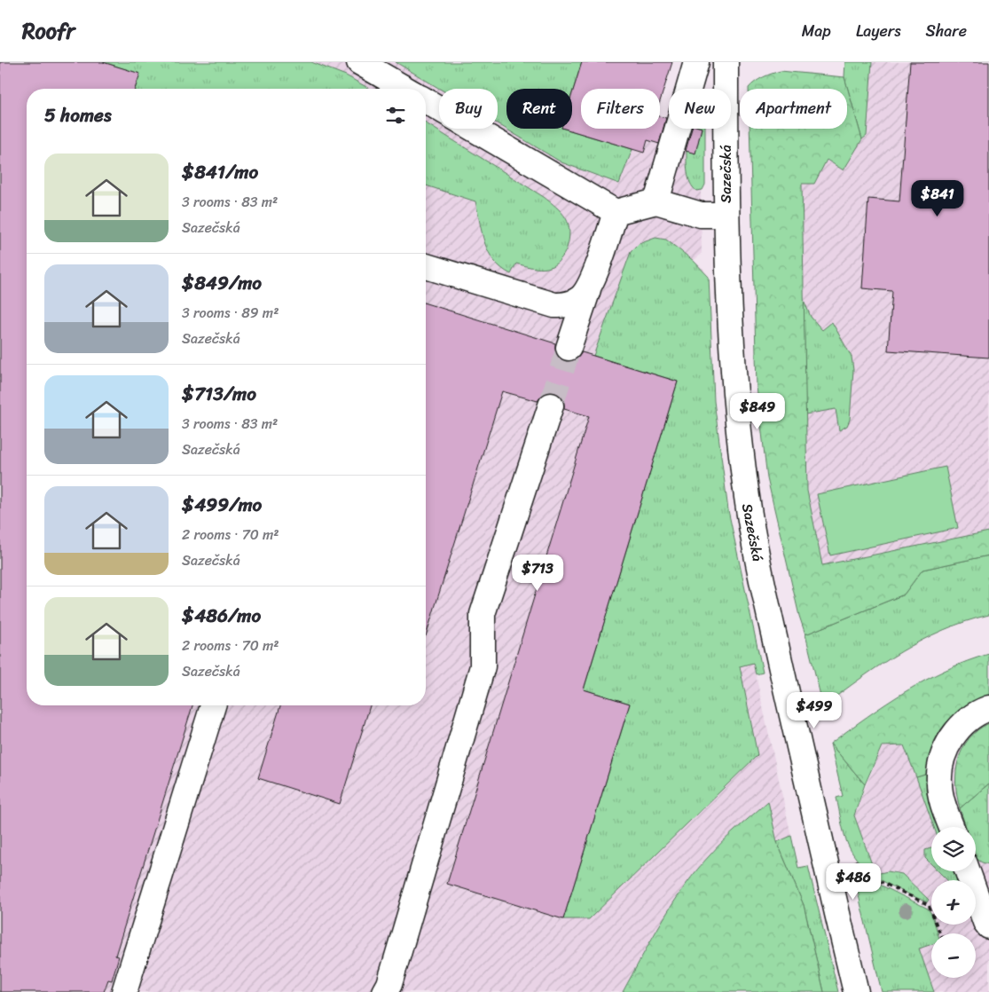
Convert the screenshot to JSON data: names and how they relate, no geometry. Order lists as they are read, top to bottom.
{
  "streets": {
    "street": ["Sazečská"]
  },
  "page": {
    "header": "Roofr",
    "nav": ["Map", "Layers", "Share"],
    "chip": [
      "Buy",
      "Rent",
      "Filters",
      "New",
      "Apartment"
    ],
    "heading": "5 homes",
    "list": [
      {
        "name": "$841/mo",
        "note": "3 rooms · 83 m² · Sazečská"
      },
      {
        "name": "$849/mo",
        "note": "3 rooms · 89 m² · Sazečská"
      },
      {
        "name": "$713/mo",
        "note": "3 rooms · 83 m² · Sazečská"
      },
      {
        "name": "$499/mo",
        "note": "2 rooms · 70 m² · Sazečská"
      },
      {
        "name": "$486/mo",
        "note": "2 rooms · 70 m² · Sazečská"
      }
    ],
    "price": [
      "$841",
      "$849",
      "$713",
      "$499",
      "$486"
    ],
    "map_buttons": ["+", "−"]
  }
}
